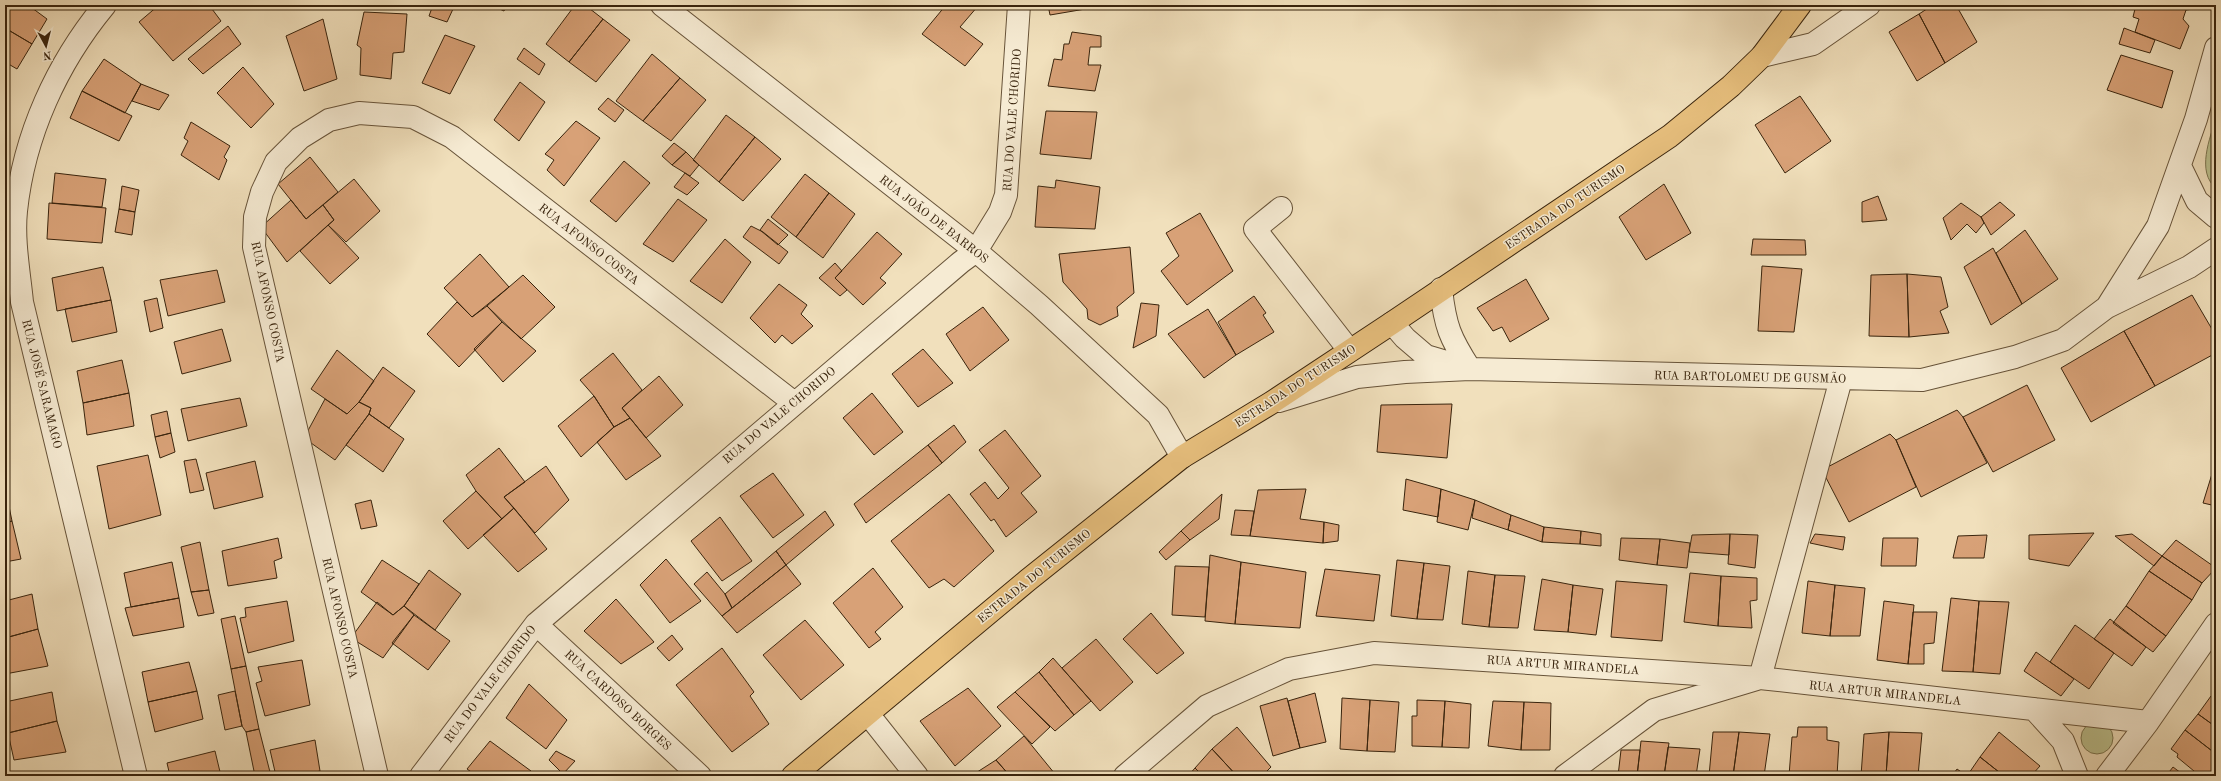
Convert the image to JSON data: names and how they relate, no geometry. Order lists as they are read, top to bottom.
{
  "streets": {
    "main road": ["ESTRADA DO TURISMO"],
    "street": [
      "RUA DO VALE CHORIDO",
      "RUA JOÃO DE BARROS",
      "RUA AFONSO COSTA",
      "RUA BARTOLOMEU DE GUSMÃO",
      "RUA JOSÉ SARAMAGO",
      "RUA ARTUR MIRANDELA",
      "RUA CARDOSO BORGES"
    ]
  },
  "crossings": [
    ["RUA DO VALE CHORIDO", "RUA JOÃO DE BARROS"],
    ["RUA DO VALE CHORIDO", "RUA AFONSO COSTA"],
    ["RUA DO VALE CHORIDO", "RUA CARDOSO BORGES"],
    ["ESTRADA DO TURISMO", "RUA JOÃO DE BARROS"],
    ["ESTRADA DO TURISMO", "RUA BARTOLOMEU DE GUSMÃO"]
  ],
  "north": "bottom"
}
